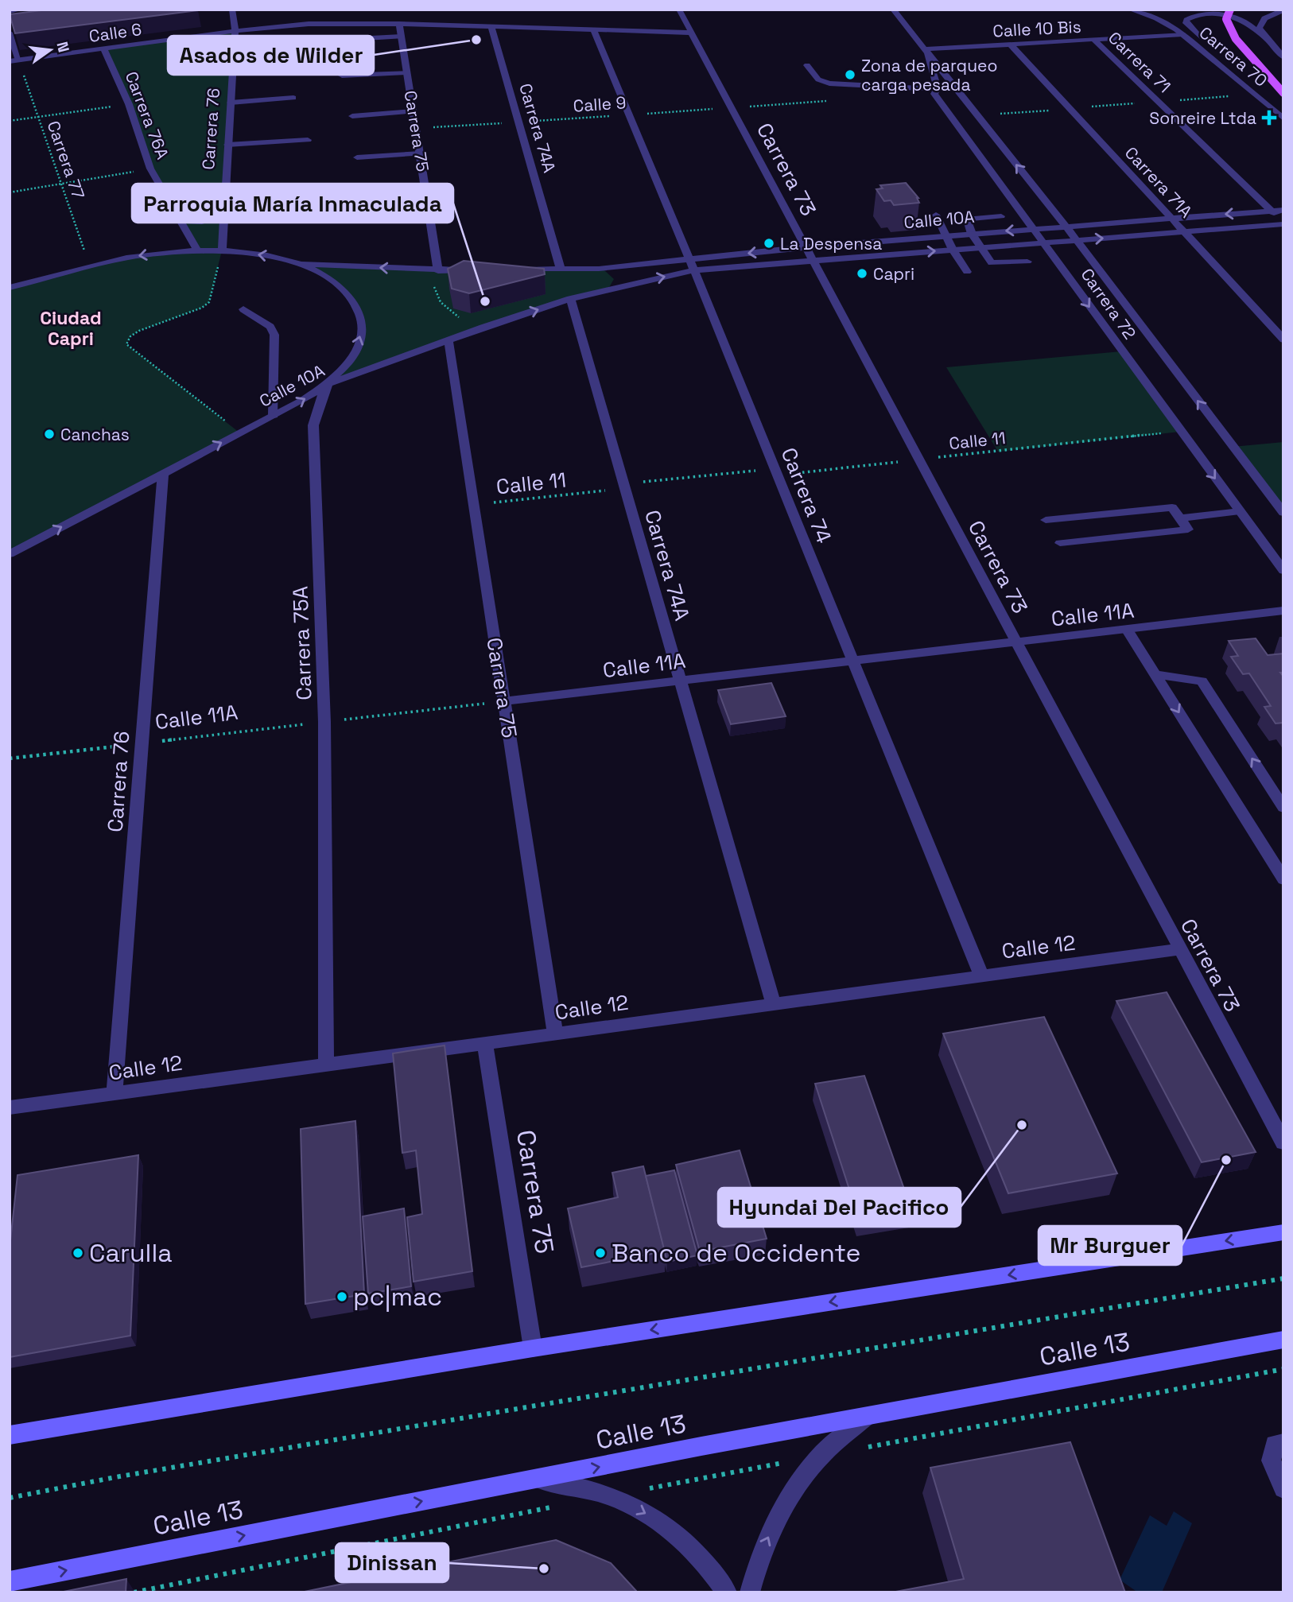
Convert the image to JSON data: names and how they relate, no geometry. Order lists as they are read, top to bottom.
{
  "streets": {
    "main road": ["Calle 13"],
    "street": [
      "Calle 10 Bis",
      "Calle 6",
      "Carrera 70",
      "Carrera 71",
      "Carrera 76A",
      "Carrera 74A",
      "Carrera 76",
      "Carrera 75",
      "Carrera 73",
      "Carrera 71A",
      "Calle 10A",
      "Carrera 72",
      "Carrera 74",
      "Calle 11A",
      "Carrera 75A",
      "Calle 12"
    ],
    "path": ["Calle 9", "Carrera 77", "Calle 11"]
  },
  "crossings": [
    ["Calle 10 Bis", "Carrera 70"],
    ["Calle 10 Bis", "Carrera 71"],
    ["Calle 10 Bis", "Carrera 71A"],
    ["Calle 10 Bis", "Carrera 72"],
    ["Calle 6", "Carrera 76A"],
    ["Calle 6", "Carrera 74A"],
    ["Calle 6", "Carrera 76"],
    ["Calle 6", "Carrera 75"],
    ["Calle 6", "Carrera 77"],
    ["Calle 6", "Carrera 73"],
    ["Calle 6", "Carrera 74"],
    ["Carrera 71", "Calle 10A"],
    ["Calle 9", "Carrera 74A"],
    ["Calle 9", "Carrera 75"],
    ["Calle 9", "Carrera 73"],
    ["Calle 9", "Carrera 74"],
    ["Carrera 74A", "Calle 10A"],
    ["Carrera 74A", "Calle 11"],
    ["Carrera 74A", "Calle 11A"],
    ["Carrera 74A", "Calle 12"],
    ["Carrera 76", "Calle 10A"],
    ["Carrera 76", "Calle 11A"],
    ["Carrera 76", "Calle 12"],
    ["Carrera 75", "Calle 10A"],
    ["Carrera 75", "Calle 11"],
    ["Carrera 75", "Calle 11A"],
    ["Carrera 75", "Calle 12"],
    ["Carrera 73", "Calle 10A"],
    ["Carrera 73", "Calle 11"],
    ["Carrera 73", "Calle 11A"],
    ["Carrera 73", "Calle 12"],
    ["Carrera 71A", "Calle 10A"],
    ["Calle 10A", "Carrera 72"],
    ["Calle 10A", "Carrera 74"],
    ["Calle 10A", "Carrera 75A"],
    ["Carrera 72", "Calle 11"],
    ["Calle 11", "Carrera 74"],
    ["Carrera 74", "Calle 11A"],
    ["Carrera 74", "Calle 12"],
    ["Calle 11A", "Carrera 75A"],
    ["Carrera 75A", "Calle 12"]
  ],
  "one_way": ["Calle 13"],
  "districts": ["Ciudad Capri"],
  "places": {
    "other": [
      "Asados de Wilder",
      "Zona de parqueo carga pesada",
      "La Despensa",
      "Capri",
      "Parroquia María Inmaculada",
      "Canchas",
      "Hyundai Del Pacifico",
      "Mr Burguer",
      "Carulla",
      "Banco de Occidente",
      "pc|mac",
      "Dinissan"
    ],
    "health": ["Sonreire Ltda"]
  },
  "north": "right"
}
